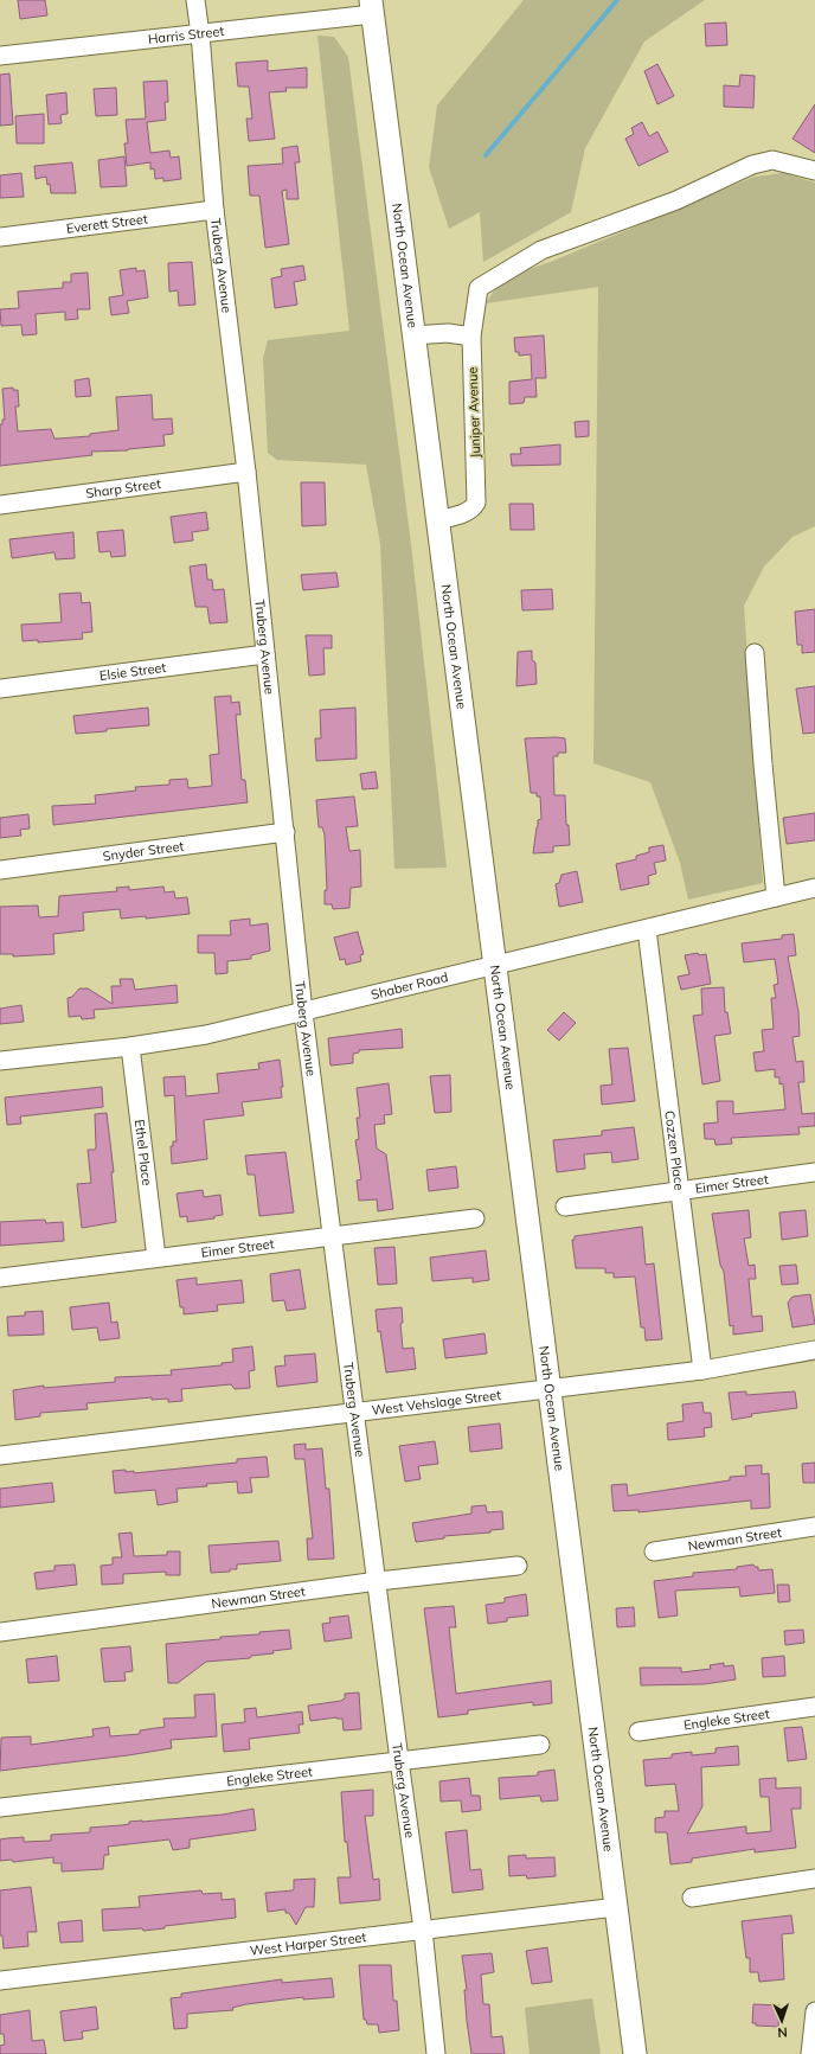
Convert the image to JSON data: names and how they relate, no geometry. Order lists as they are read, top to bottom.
{
  "streets": {
    "main road": ["North Ocean Avenue"],
    "street": [
      "Harris Street",
      "Everett Street",
      "Truberg Avenue",
      "Juniper Avenue",
      "Sharp Street",
      "Elsie Street",
      "Snyder Street",
      "Shaber Road",
      "Cozzen Place",
      "Ethel Place",
      "Eimer Street",
      "West Vehslage Street",
      "Newman Street",
      "Engleke Street",
      "West Harper Street"
    ]
  },
  "crossings": [
    ["Harris Street", "Truberg Avenue"],
    ["Harris Street", "North Ocean Avenue"],
    ["Everett Street", "Truberg Avenue"],
    ["Truberg Avenue", "Sharp Street"],
    ["Truberg Avenue", "Elsie Street"],
    ["Truberg Avenue", "Snyder Street"],
    ["Truberg Avenue", "Shaber Road"],
    ["Truberg Avenue", "Eimer Street"],
    ["Truberg Avenue", "West Vehslage Street"],
    ["Truberg Avenue", "Newman Street"],
    ["Truberg Avenue", "Engleke Street"],
    ["Truberg Avenue", "West Harper Street"],
    ["North Ocean Avenue", "Juniper Avenue"],
    ["North Ocean Avenue", "Shaber Road"],
    ["North Ocean Avenue", "West Vehslage Street"],
    ["North Ocean Avenue", "West Harper Street"],
    ["Shaber Road", "Cozzen Place"],
    ["Shaber Road", "Ethel Place"],
    ["Cozzen Place", "Eimer Street"],
    ["Cozzen Place", "West Vehslage Street"],
    ["Ethel Place", "Eimer Street"]
  ],
  "north": "bottom"
}
